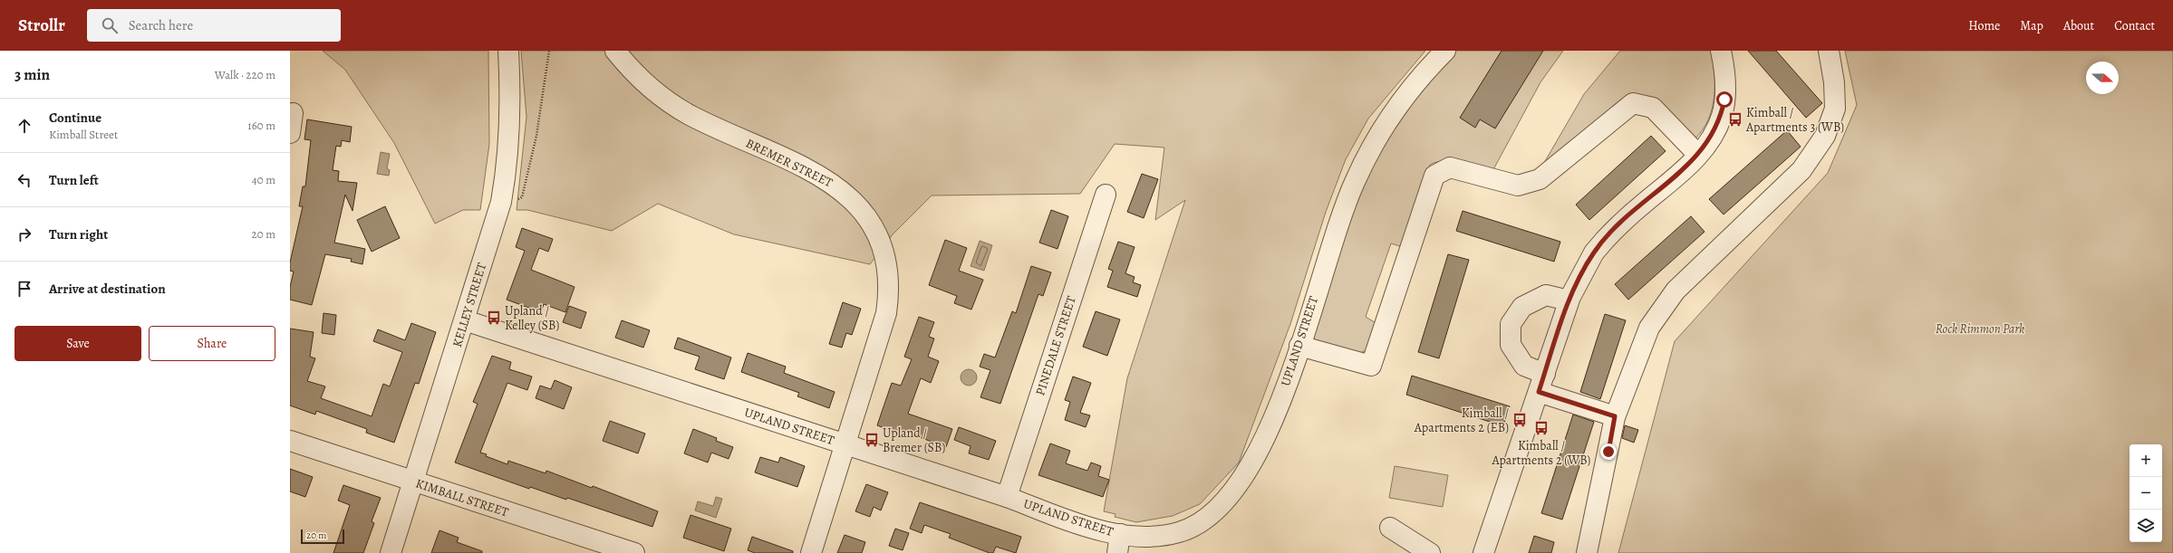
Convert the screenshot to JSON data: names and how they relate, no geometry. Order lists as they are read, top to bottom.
{
  "streets": {
    "street": [
      "BREMER STREET",
      "KELLEY STREET",
      "UPLAND STREET",
      "PINEDALE STREET",
      "KIMBALL STREET"
    ]
  },
  "crossings": [
    ["BREMER STREET", "UPLAND STREET"],
    ["KELLEY STREET", "UPLAND STREET"],
    ["KELLEY STREET", "KIMBALL STREET"],
    ["UPLAND STREET", "PINEDALE STREET"]
  ],
  "parks": ["Rock Rimmon Park"],
  "places": {
    "bus stop": [
      "Kimball / Apartments 3 (WB)",
      "Upland / Kelley (SB)",
      "Kimball / Apartments 2 (EB)",
      "Kimball / Apartments 2 (WB)",
      "Upland / Bremer (SB)"
    ]
  },
  "scale_bar": "20 m",
  "north": "right",
  "page": {
    "header": "Strollr",
    "search": "Search here",
    "nav": [
      "Home",
      "Map",
      "About",
      "Contact"
    ],
    "heading": ["3 min", "Walk · 220 m"],
    "list": [
      ["Continue", "Kimball Street", "160 m"],
      ["Turn left", "40 m"],
      ["Turn right", "20 m"],
      "Arrive at destination"
    ],
    "buttons": ["Save", "Share"],
    "map_buttons": ["+", "−"],
    "scale": "20 m"
  }
}
